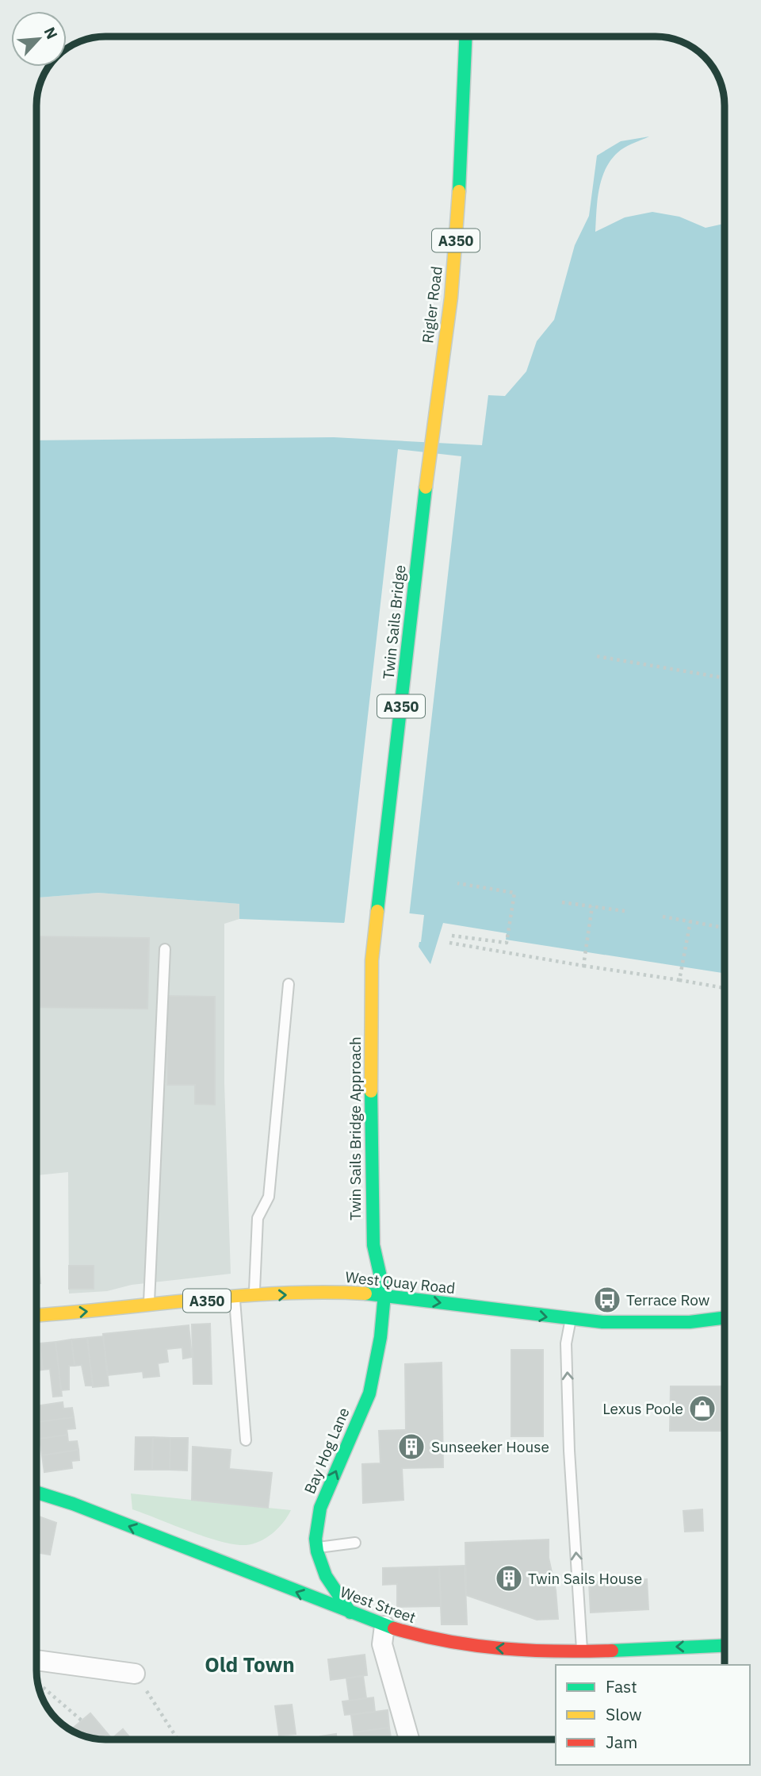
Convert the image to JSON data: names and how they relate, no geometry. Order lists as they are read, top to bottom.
{
  "streets": {
    "highway": [
      "A350",
      "Rigler Road",
      "Twin Sails Bridge",
      "Twin Sails Bridge Approach",
      "West Quay Road",
      "Bay Hog Lane",
      "West Street"
    ]
  },
  "crossings": [
    ["Rigler Road", "Twin Sails Bridge"],
    ["Twin Sails Bridge", "Twin Sails Bridge Approach"],
    ["Twin Sails Bridge Approach", "West Quay Road"],
    ["Twin Sails Bridge Approach", "Bay Hog Lane"],
    ["West Quay Road", "Bay Hog Lane"],
    ["Bay Hog Lane", "West Street"]
  ],
  "one_way": ["West Quay Road", "Bay Hog Lane", "West Street"],
  "districts": ["Old Town"],
  "places": {
    "bus stop": ["Terrace Row"],
    "shop": ["Lexus Poole"],
    "building": ["Sunseeker House", "Twin Sails House"]
  },
  "legend": ["Fast", "Slow", "Jam"],
  "north": "top right"
}
